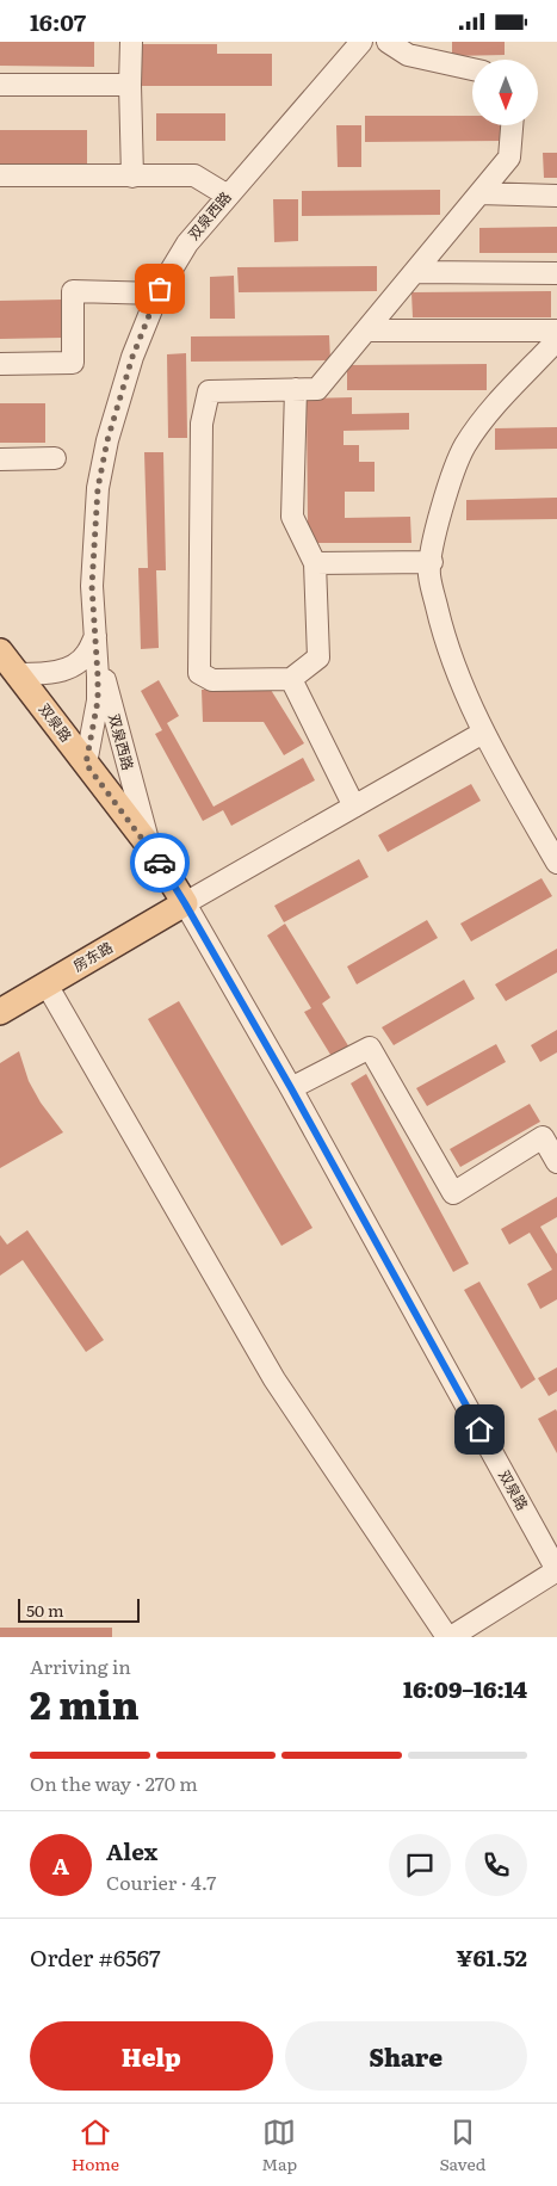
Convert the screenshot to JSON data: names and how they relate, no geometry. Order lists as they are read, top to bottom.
{
  "streets": {
    "main road": ["双泉路", "房东路"],
    "street": ["双泉西路"]
  },
  "crossings": [
    ["双泉西路", "双泉路"],
    ["双泉路", "房东路"]
  ],
  "scale_bar": "50 m",
  "north": "bottom",
  "page": {
    "status": "16:07",
    "scale": "50 m",
    "heading": ["2 min", "Arriving in", "16:09–16:14"],
    "panel": [
      "Alex",
      "Courier · 4.7",
      "Order #6567",
      "¥61.52"
    ],
    "bar": "On the way · 270 m",
    "round": "A",
    "buttons": ["Help", "Share"],
    "tabs": ["Home", "Map", "Saved"]
  }
}
